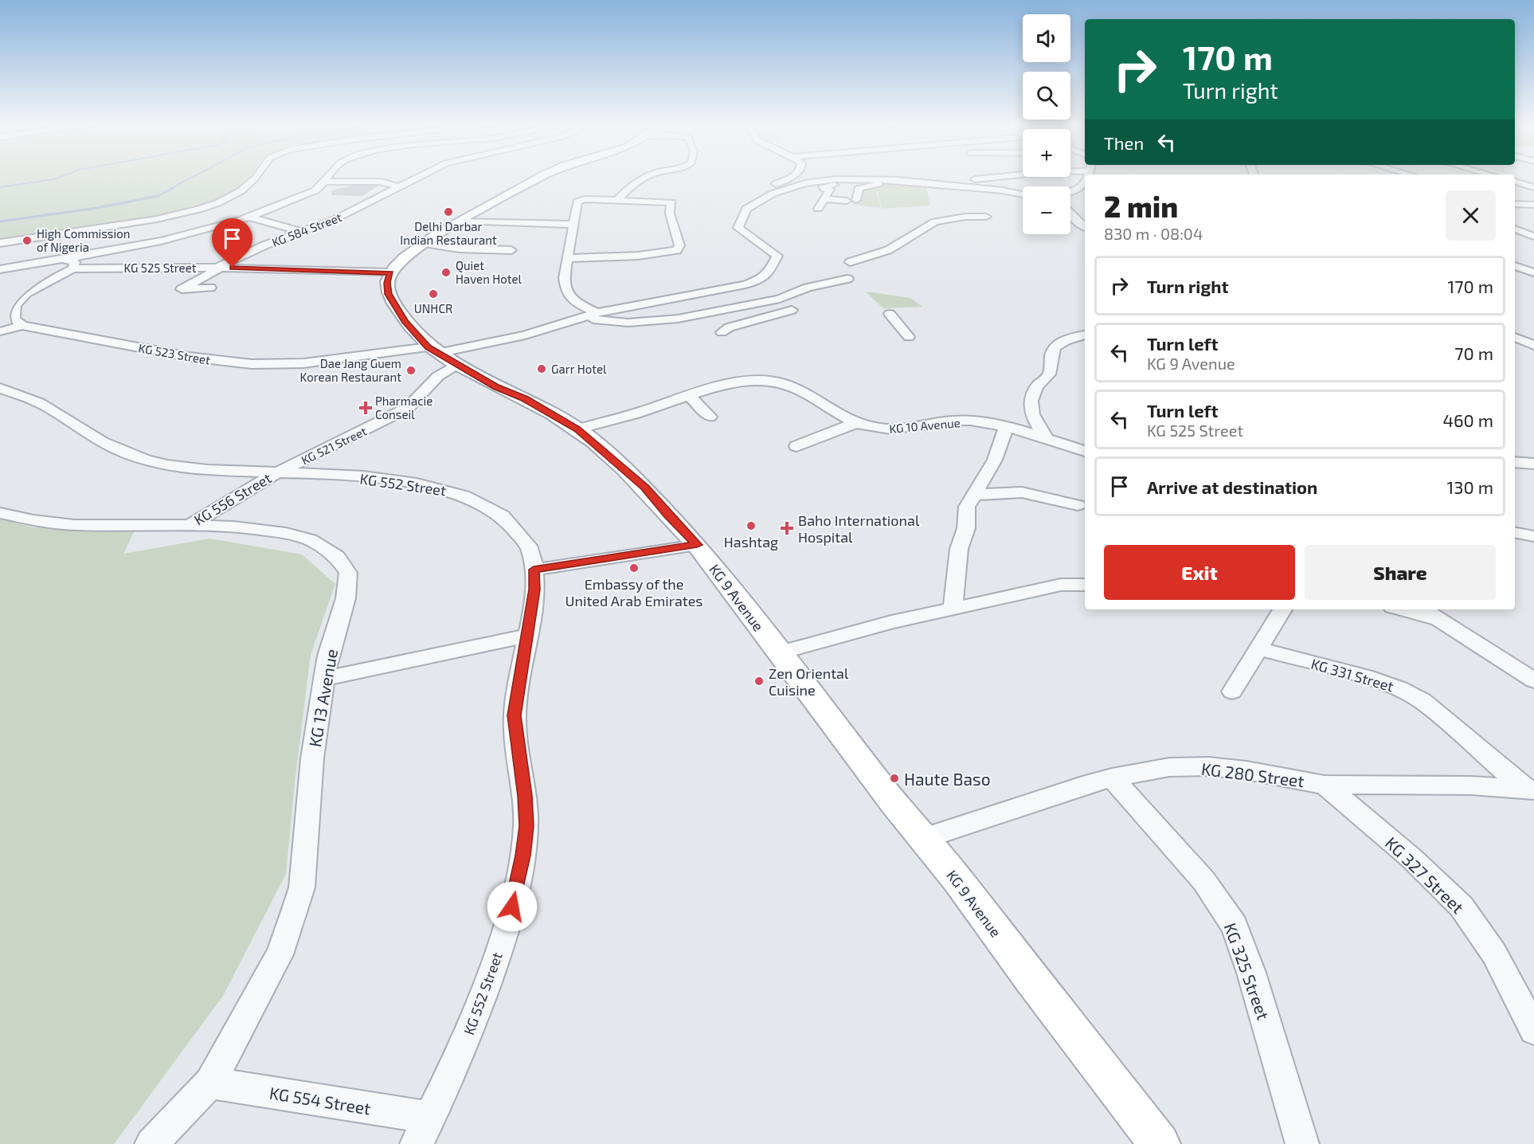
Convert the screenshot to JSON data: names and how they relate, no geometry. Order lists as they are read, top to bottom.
{
  "streets": {
    "main road": ["KG 9 Avenue"],
    "street": [
      "KG 584 Street",
      "KG 525 Street",
      "KG 523 Street",
      "KG 10 Avenue",
      "KG 521 Street",
      "KG 552 Street",
      "KG 556 Street",
      "KG 331 Street",
      "KG 13 Avenue",
      "KG 280 Street",
      "KG 327 Street",
      "KG 325 Street",
      "KG 554 Street"
    ]
  },
  "crossings": [
    ["KG 584 Street", "KG 525 Street"],
    ["KG 525 Street", "KG 9 Avenue"],
    ["KG 523 Street", "KG 9 Avenue"],
    ["KG 10 Avenue", "KG 9 Avenue"],
    ["KG 521 Street", "KG 552 Street"],
    ["KG 521 Street", "KG 556 Street"],
    ["KG 521 Street", "KG 9 Avenue"],
    ["KG 552 Street", "KG 556 Street"],
    ["KG 552 Street", "KG 554 Street"],
    ["KG 556 Street", "KG 13 Avenue"],
    ["KG 9 Avenue", "KG 280 Street"],
    ["KG 331 Street", "KG 280 Street"],
    ["KG 13 Avenue", "KG 554 Street"],
    ["KG 280 Street", "KG 327 Street"],
    ["KG 280 Street", "KG 325 Street"]
  ],
  "places": {
    "other": [
      "Delhi Darbar Indian Restaurant",
      "High Commission of Nigeria",
      "Quiet Haven Hotel",
      "UNHCR",
      "Garr Hotel",
      "Dae Jang Guem Korean Restaurant",
      "Hashtag",
      "Embassy of the United Arab Emirates",
      "Zen Oriental Cuisine",
      "Haute Baso"
    ],
    "health": ["Pharmacie Conseil", "Baho International Hospital"]
  },
  "page": {
    "map_buttons": ["+", "−"],
    "turn": ["170 m", "Turn right"],
    "then": "Then",
    "heading": ["2 min", "830 m · 08:04"],
    "list": [
      {
        "name": "Turn right",
        "value": "170 m"
      },
      {
        "name": "Turn left",
        "note": "KG 9 Avenue",
        "value": "70 m"
      },
      {
        "name": "Turn left",
        "note": "KG 525 Street",
        "value": "460 m"
      },
      {
        "name": "Arrive at destination",
        "value": "130 m"
      }
    ],
    "buttons": ["Exit", "Share"]
  }
}
